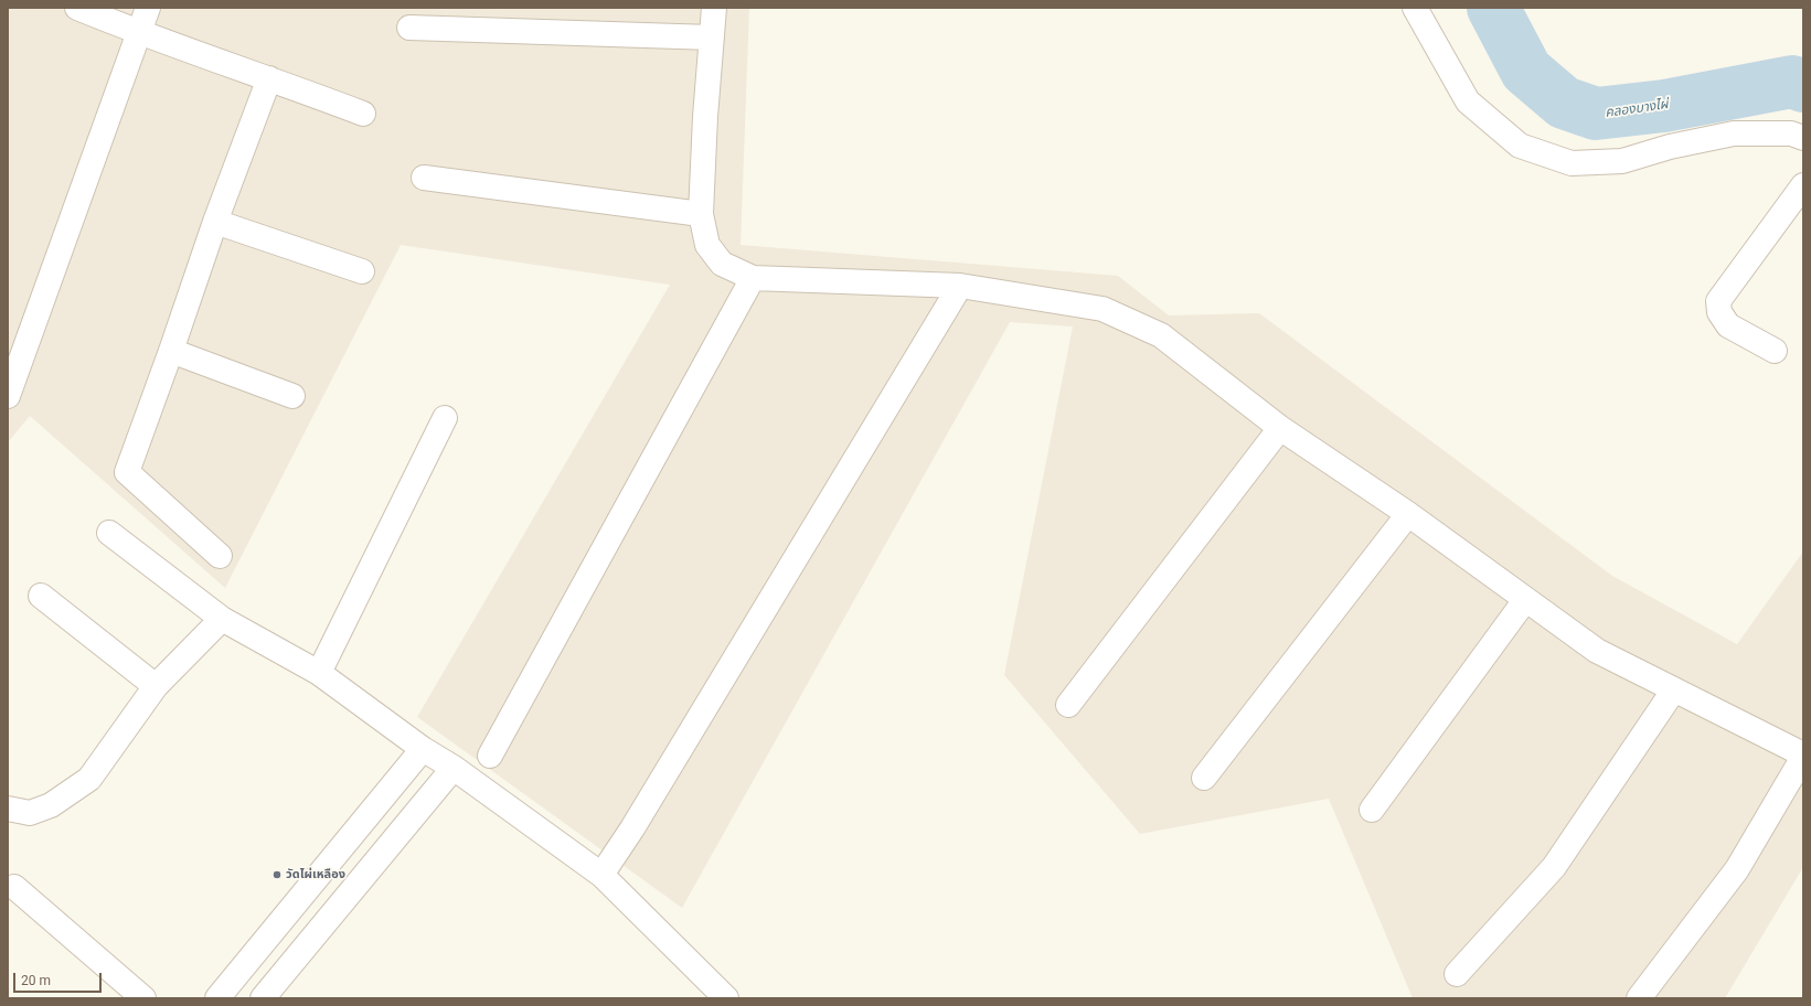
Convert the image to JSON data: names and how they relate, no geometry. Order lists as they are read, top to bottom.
{
  "water": ["คลองบางไผ่"],
  "places": ["วัดไผ่เหลือง"],
  "scale_bar": "20 m"
}
